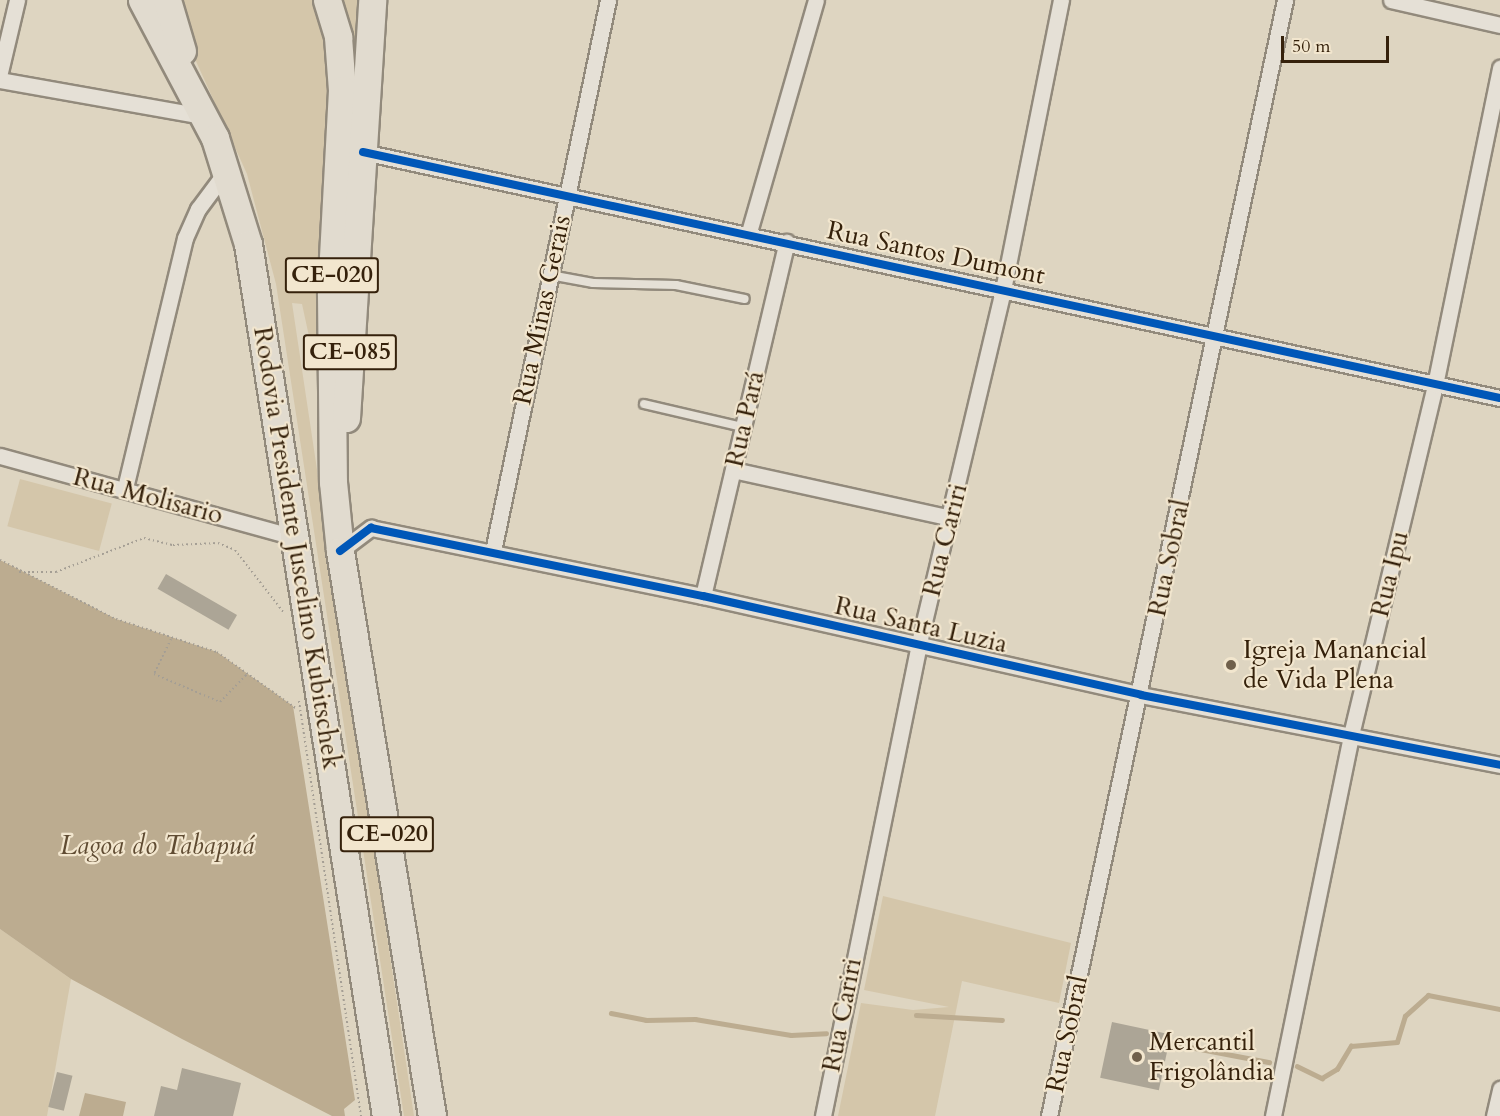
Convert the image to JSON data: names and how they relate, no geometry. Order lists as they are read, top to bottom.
{
  "streets": {
    "highway": ["CE-020", "CE-085", "Rodovia Presidente Juscelino Kubitschek"],
    "street": [
      "Rua Santos Dumont",
      "Rua Minas Gerais",
      "Rua Pará",
      "Rua Molisario",
      "Rua Cariri",
      "Rua Sobral",
      "Rua Ipu",
      "Rua Santa Luzia"
    ]
  },
  "crossings": [
    ["Rua Santos Dumont", "Rua Minas Gerais"],
    ["Rua Santos Dumont", "CE-085"],
    ["Rua Santos Dumont", "Rua Pará"],
    ["Rua Santos Dumont", "Rua Cariri"],
    ["Rua Santos Dumont", "Rua Sobral"],
    ["Rua Santos Dumont", "Rua Ipu"],
    ["Rua Minas Gerais", "Rua Santa Luzia"],
    ["CE-085", "Rodovia Presidente Juscelino Kubitschek"],
    ["CE-085", "Rua Santa Luzia"],
    ["Rua Pará", "Rua Santa Luzia"],
    ["Rua Molisario", "Rodovia Presidente Juscelino Kubitschek"],
    ["Rua Cariri", "Rua Santa Luzia"],
    ["Rodovia Presidente Juscelino Kubitschek", "Rua Santa Luzia"],
    ["Rua Sobral", "Rua Santa Luzia"],
    ["Rua Ipu", "Rua Santa Luzia"]
  ],
  "water": ["Lagoa do Tabapuá"],
  "places": ["Igreja Manancial de Vida Plena", "Mercantil Frigolândia"],
  "scale_bar": "50 m"
}
